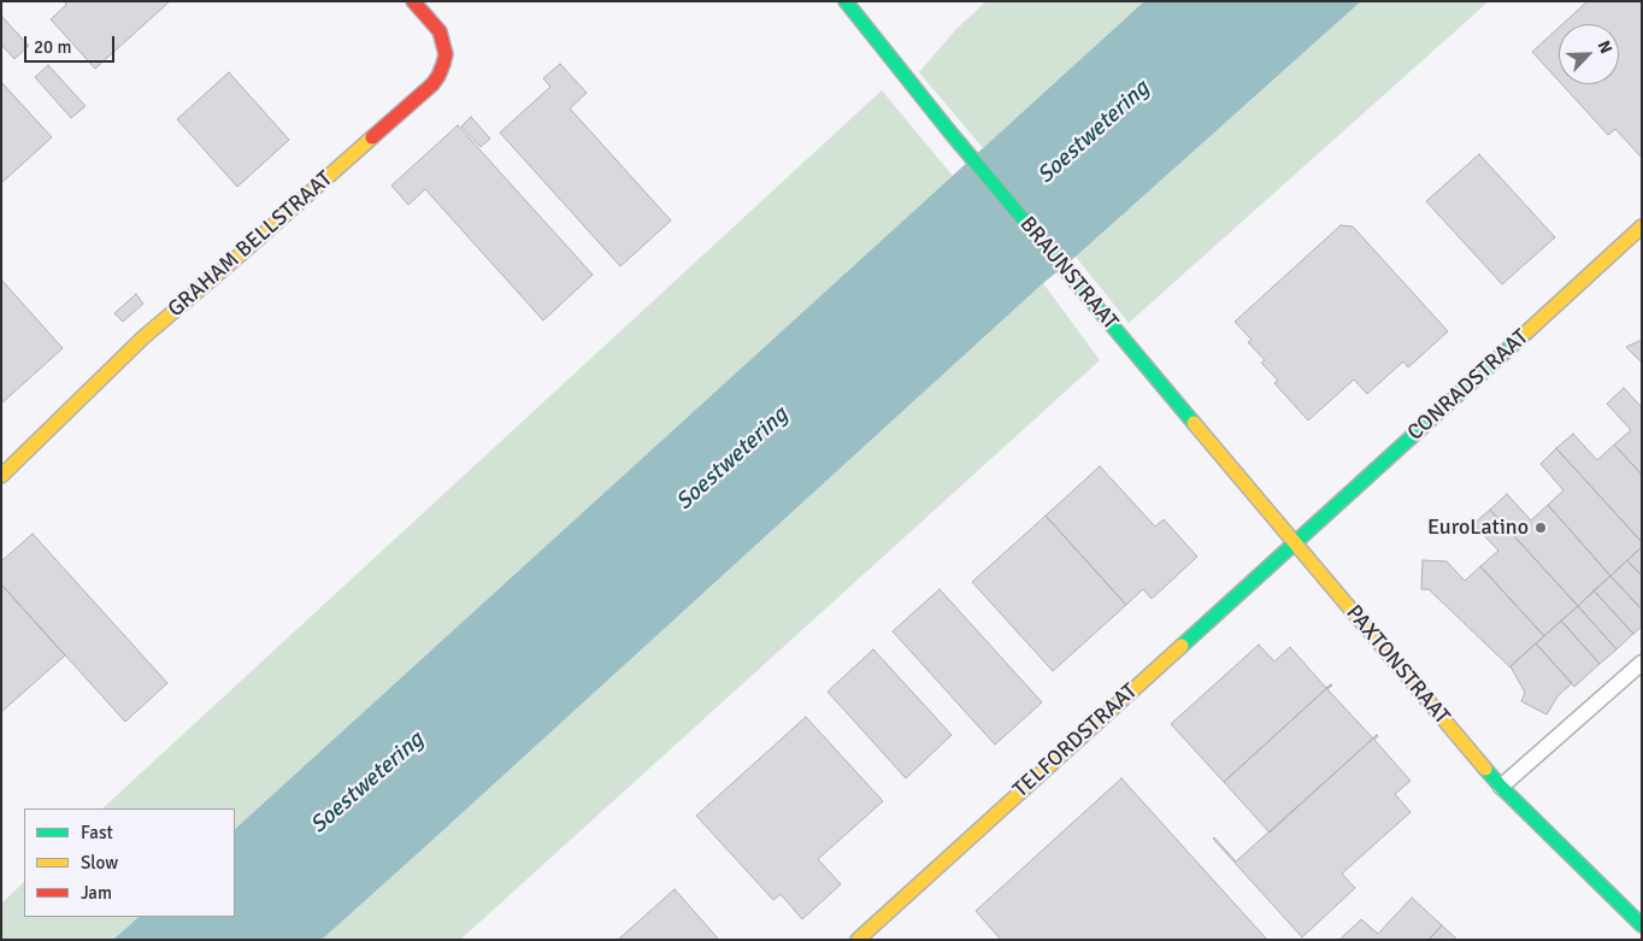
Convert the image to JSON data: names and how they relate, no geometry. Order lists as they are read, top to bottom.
{
  "streets": {
    "street": [
      "GRAHAM BELLSTRAAT",
      "BRAUNSTRAAT",
      "CONRADSTRAAT",
      "PAXTONSTRAAT",
      "TELFORDSTRAAT"
    ]
  },
  "crossings": [
    ["BRAUNSTRAAT", "CONRADSTRAAT"],
    ["BRAUNSTRAAT", "PAXTONSTRAAT"],
    ["BRAUNSTRAAT", "TELFORDSTRAAT"],
    ["CONRADSTRAAT", "PAXTONSTRAAT"],
    ["CONRADSTRAAT", "TELFORDSTRAAT"],
    ["PAXTONSTRAAT", "TELFORDSTRAAT"]
  ],
  "water": ["Soestwetering"],
  "places": ["EuroLatino"],
  "legend": ["Fast", "Slow", "Jam"],
  "scale_bar": "20 m",
  "north": "top right"
}
